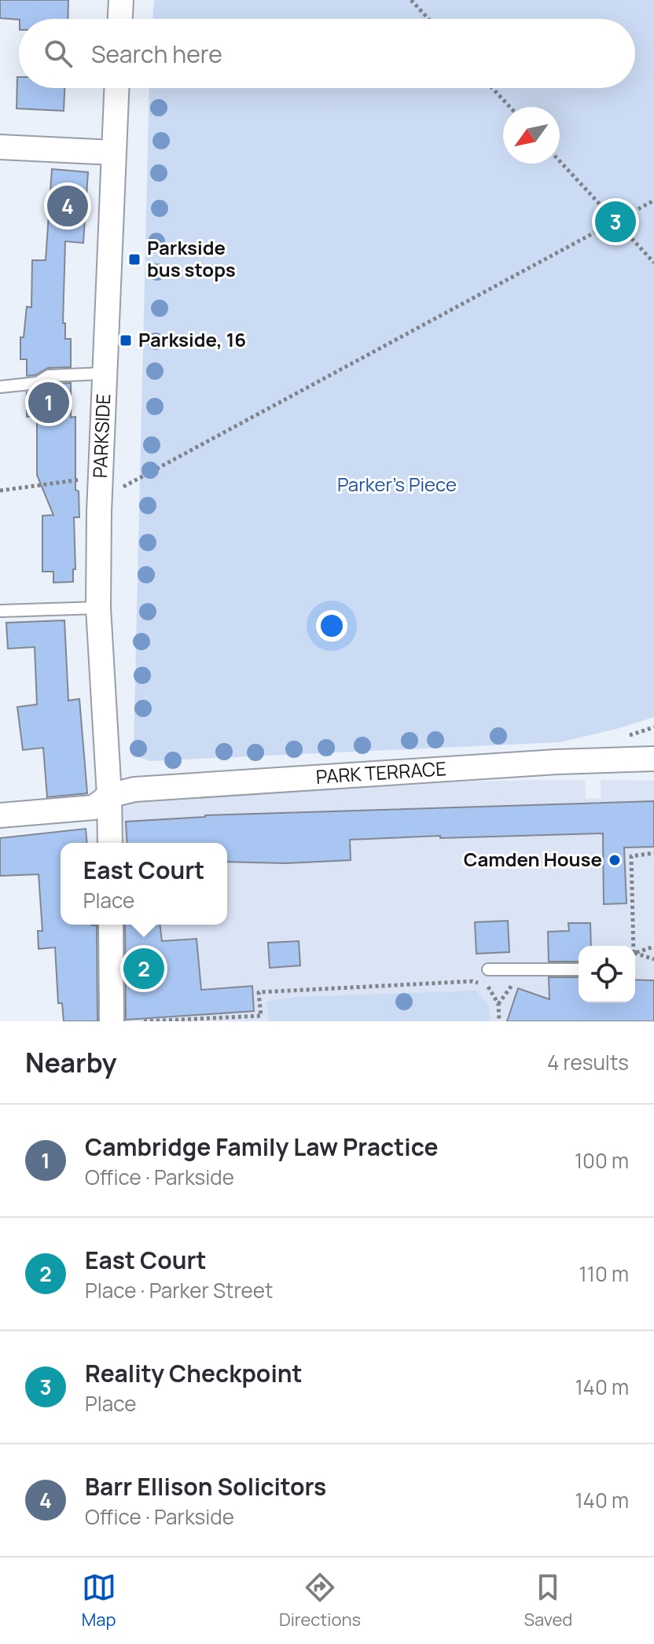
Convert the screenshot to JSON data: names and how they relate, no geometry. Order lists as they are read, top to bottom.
{
  "streets": {
    "street": ["PARKSIDE", "PARK TERRACE"]
  },
  "crossings": [
    ["PARKSIDE", "PARK TERRACE"]
  ],
  "parks": ["Parker's Piece"],
  "places": {
    "transit": ["Parkside bus stops", "Parkside, 16"],
    "other": ["Camden House"]
  },
  "north": "bottom left",
  "page": {
    "search": "Search here",
    "pins": [
      "4",
      "3",
      "1",
      "2"
    ],
    "popup": ["East Court", "Place"],
    "heading": ["Nearby", "4 results"],
    "list": [
      {
        "mark": "1",
        "name": "Cambridge Family Law Practice",
        "note": "Office · Parkside",
        "value": "100 m"
      },
      {
        "mark": "2",
        "name": "East Court",
        "note": "Place · Parker Street",
        "value": "110 m"
      },
      {
        "mark": "3",
        "name": "Reality Checkpoint",
        "note": "Place",
        "value": "140 m"
      },
      {
        "mark": "4",
        "name": "Barr Ellison Solicitors",
        "note": "Office · Parkside",
        "value": "140 m"
      }
    ],
    "nav": ["Map", "Directions", "Saved"]
  }
}
